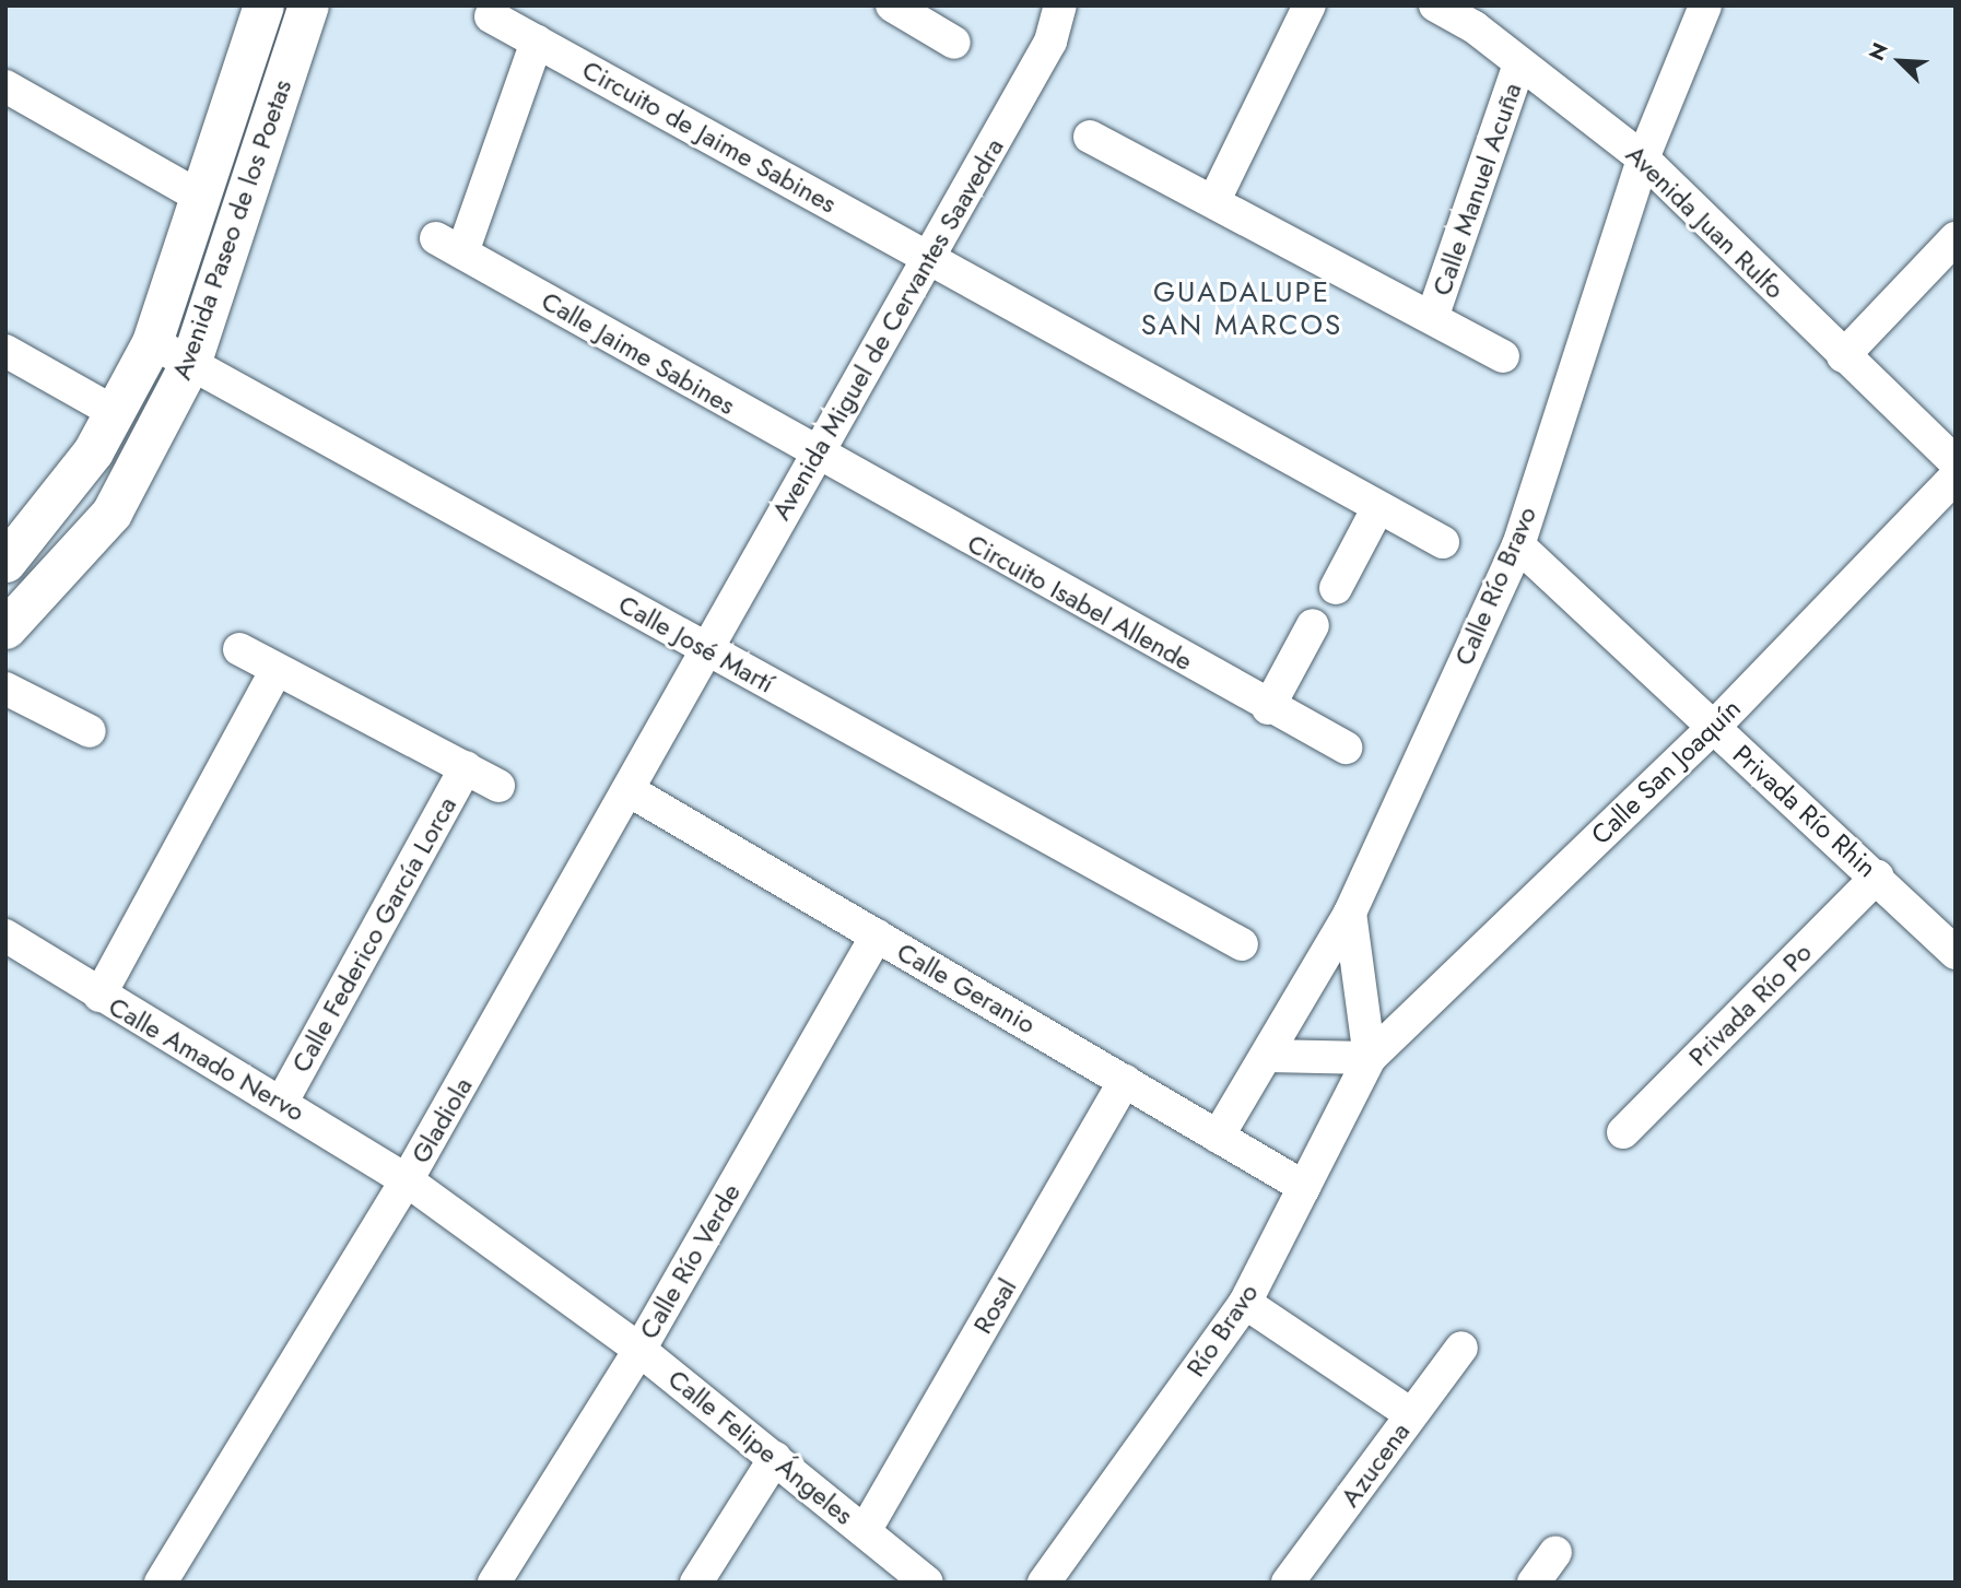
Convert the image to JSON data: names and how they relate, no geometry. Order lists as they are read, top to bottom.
{
  "streets": {
    "street": [
      "Circuito de Jaime Sabines",
      "Calle Manuel Acuña",
      "Avenida Juan Rulfo",
      "Avenida Paseo de los Poetas",
      "Avenida Miguel de Cervantes Saavedra",
      "Calle Jaime Sabines",
      "Calle Río Bravo",
      "Circuito Isabel Allende",
      "Calle José Martí",
      "Calle San Joaquín",
      "Privada Río Rhin",
      "Calle Federico García Lorca",
      "Calle Geranio",
      "Privada Río Po",
      "Calle Amado Nervo",
      "Gladiola",
      "Calle Río Verde",
      "Rosal",
      "Río Bravo",
      "Calle Felipe Ángeles",
      "Azucena"
    ]
  },
  "crossings": [
    ["Circuito de Jaime Sabines", "Avenida Miguel de Cervantes Saavedra"],
    ["Circuito de Jaime Sabines", "Calle Jaime Sabines"],
    ["Calle Manuel Acuña", "Avenida Juan Rulfo"],
    ["Avenida Juan Rulfo", "Calle Río Bravo"],
    ["Avenida Paseo de los Poetas", "Calle José Martí"],
    ["Avenida Miguel de Cervantes Saavedra", "Calle Jaime Sabines"],
    ["Avenida Miguel de Cervantes Saavedra", "Circuito Isabel Allende"],
    ["Avenida Miguel de Cervantes Saavedra", "Calle José Martí"],
    ["Avenida Miguel de Cervantes Saavedra", "Gladiola"],
    ["Calle Jaime Sabines", "Circuito Isabel Allende"],
    ["Calle Río Bravo", "Privada Río Rhin"],
    ["Calle Río Bravo", "Calle Geranio"],
    ["Calle José Martí", "Gladiola"],
    ["Calle San Joaquín", "Privada Río Rhin"],
    ["Calle San Joaquín", "Río Bravo"],
    ["Privada Río Rhin", "Privada Río Po"],
    ["Calle Federico García Lorca", "Calle Amado Nervo"],
    ["Calle Geranio", "Gladiola"],
    ["Calle Geranio", "Calle Río Verde"],
    ["Calle Geranio", "Rosal"],
    ["Calle Geranio", "Río Bravo"],
    ["Calle Amado Nervo", "Gladiola"],
    ["Calle Amado Nervo", "Calle Felipe Ángeles"],
    ["Gladiola", "Calle Felipe Ángeles"],
    ["Calle Río Verde", "Calle Felipe Ángeles"],
    ["Rosal", "Calle Felipe Ángeles"]
  ],
  "districts": ["GUADALUPE SAN MARCOS"],
  "north": "top left"
}
